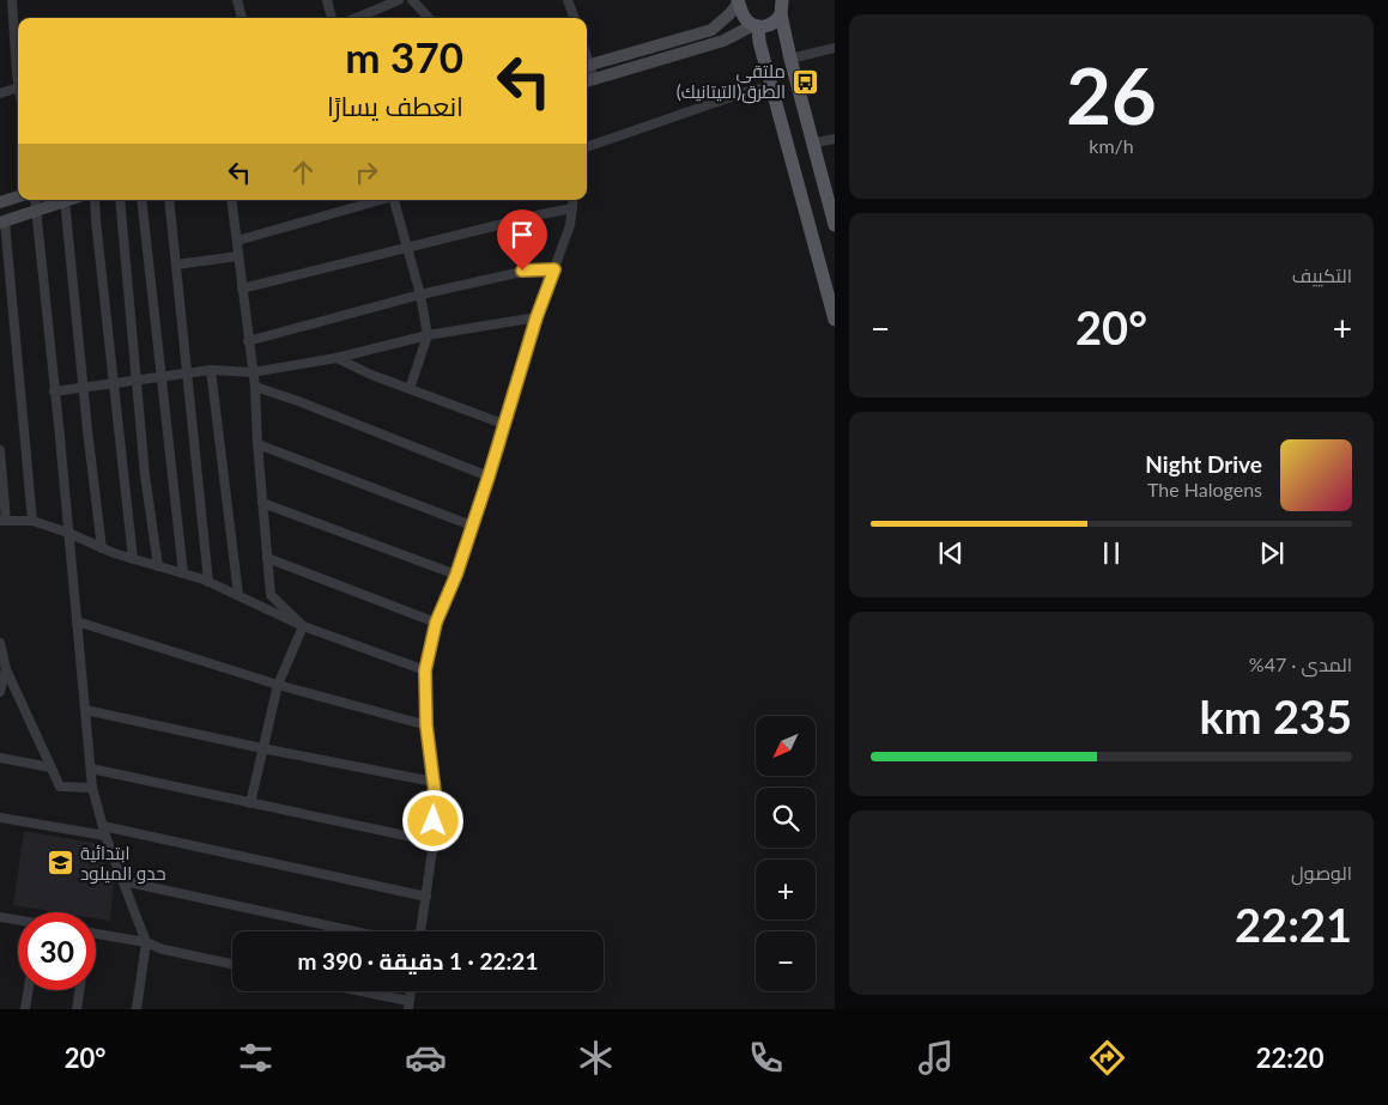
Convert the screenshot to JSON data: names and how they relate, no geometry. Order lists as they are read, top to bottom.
{
  "places": {
    "bus stop": ["ملتقى الطرق(التيتانيك)"],
    "school or university": ["ابتدائية حدو الميلود"]
  },
  "north": "bottom left",
  "page": {
    "tile": [
      ["26", "km/h"],
      "التكييف",
      ["المدى · 47%", "235 km"],
      ["الوصول", "22:21"]
    ],
    "turn": ["370 m", "انعطف يسارًا"],
    "heat": ["−", "20°", "+"],
    "song": ["Night Drive", "The Halogens"],
    "map_buttons": ["+", "−"],
    "limit": "30",
    "trip": "22:21 · 1 دقيقة · 390 m",
    "tabs": ["22:20", "20°"]
  }
}
